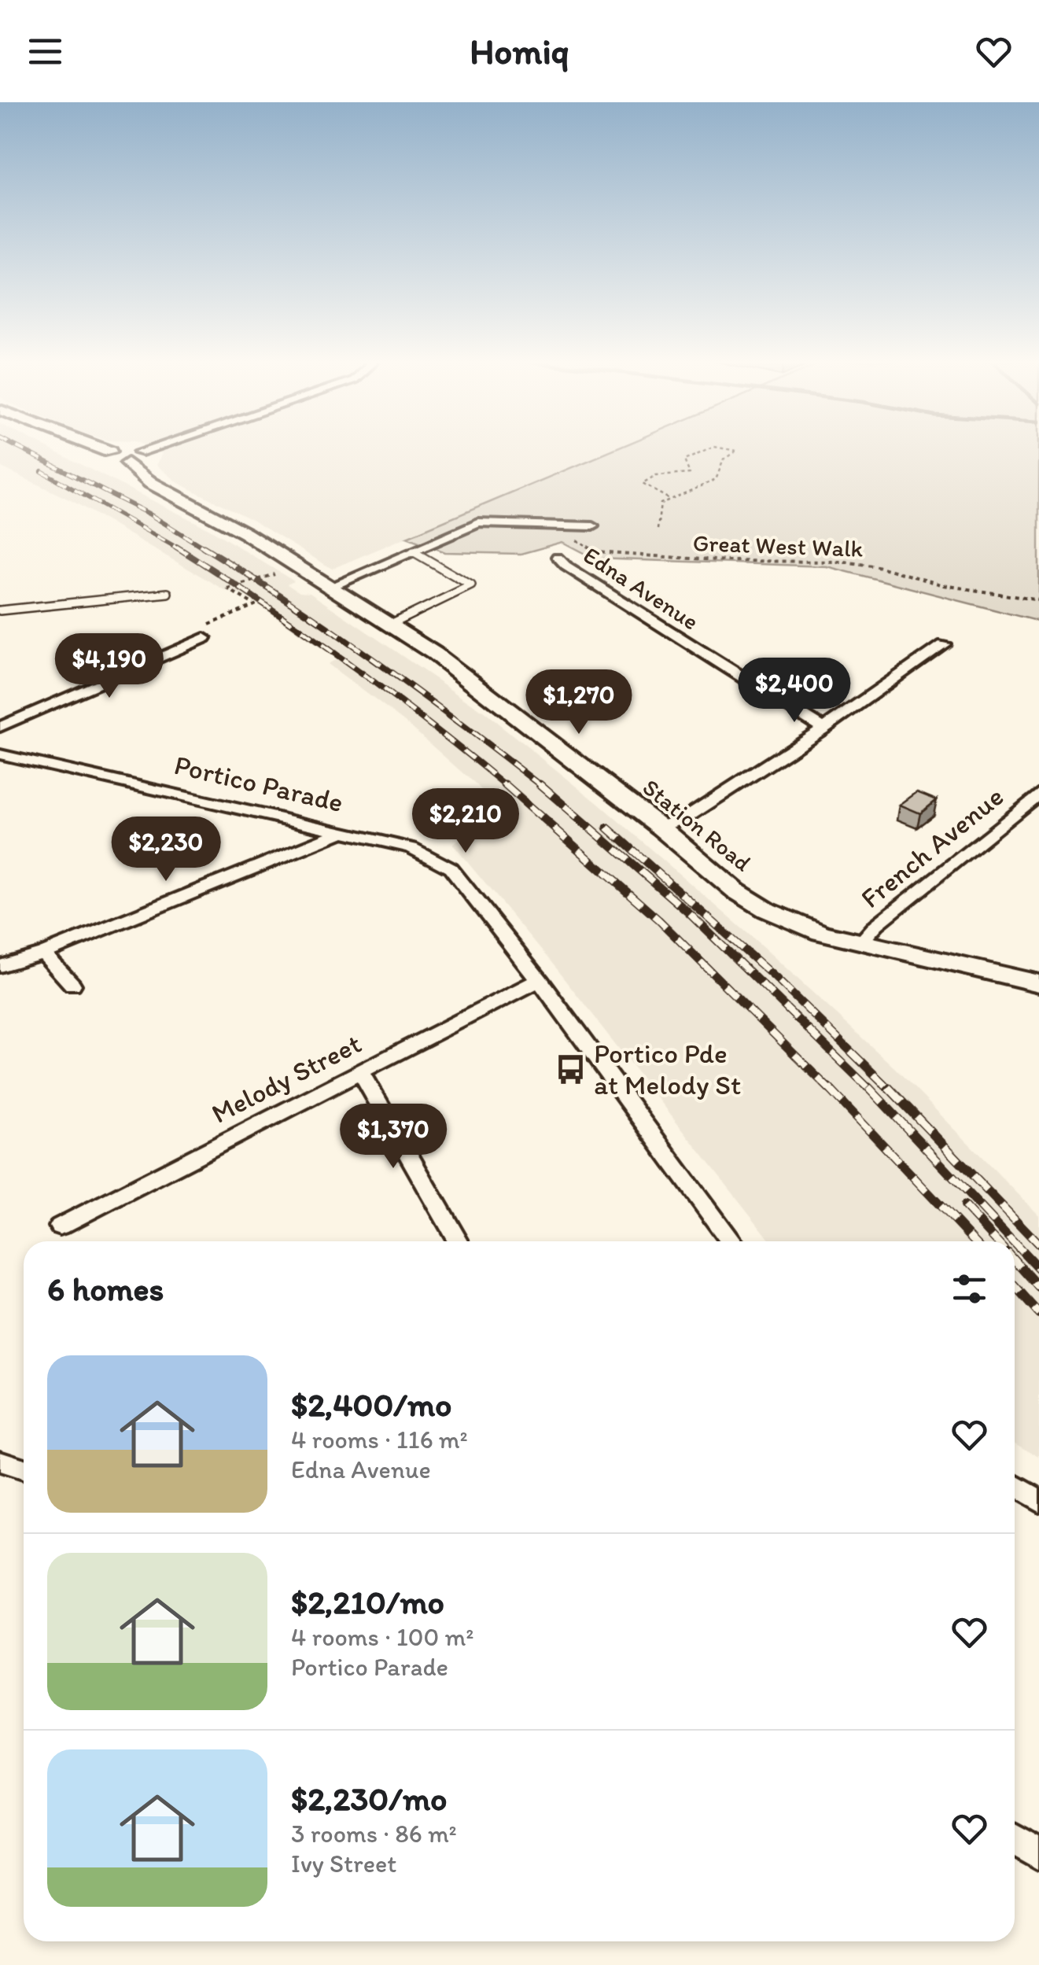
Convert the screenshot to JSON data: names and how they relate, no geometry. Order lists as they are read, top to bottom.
{
  "streets": {
    "main road": ["Station Road"],
    "street": [
      "Edna Avenue",
      "Portico Parade",
      "French Avenue",
      "Melody Street"
    ],
    "path": ["Great West Walk"]
  },
  "crossings": [
    ["Portico Parade", "Melody Street"],
    ["Station Road", "French Avenue"]
  ],
  "places": {
    "bus stop": ["Portico Pde at Melody St"]
  },
  "page": {
    "header": "Homiq",
    "price": [
      "$4,190",
      "$2,400",
      "$1,270",
      "$2,210",
      "$2,230",
      "$1,370"
    ],
    "heading": "6 homes",
    "list": [
      {
        "name": "$2,400/mo",
        "note": "4 rooms · 116 m² · Edna Avenue"
      },
      {
        "name": "$2,210/mo",
        "note": "4 rooms · 100 m² · Portico Parade"
      },
      {
        "name": "$2,230/mo",
        "note": "3 rooms · 86 m² · Ivy Street"
      }
    ]
  }
}
